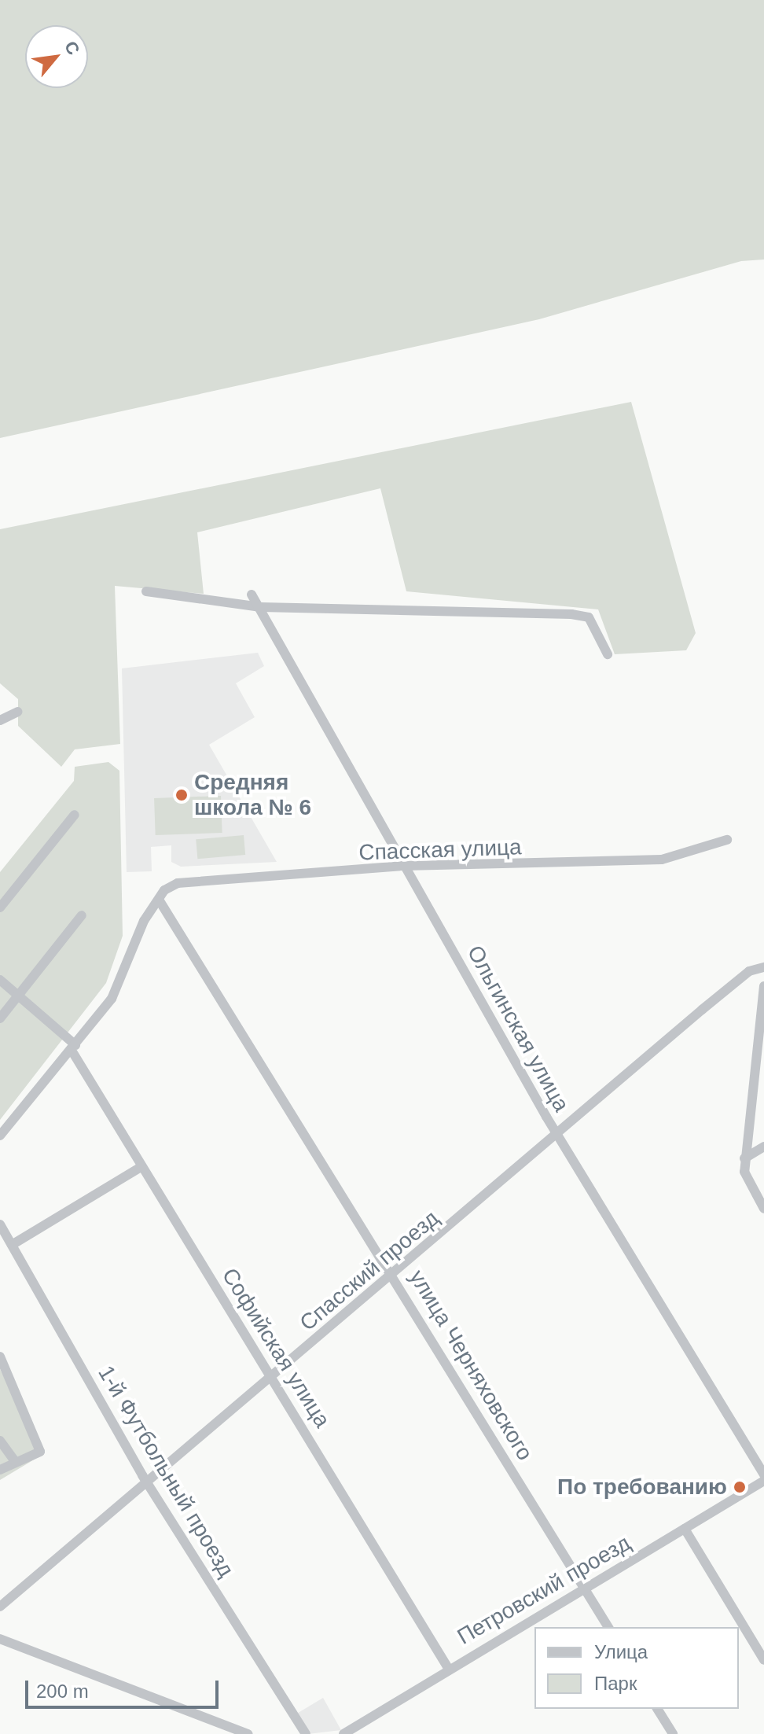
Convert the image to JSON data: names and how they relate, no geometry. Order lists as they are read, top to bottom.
{
  "streets": {
    "street": [
      "Спасская улица",
      "Ольгинская улица",
      "Спасский проезд",
      "Софийская улица",
      "улица Черняховского",
      "1-й Футбольный проезд",
      "Петровский проезд"
    ]
  },
  "crossings": [
    ["Спасская улица", "Ольгинская улица"],
    ["Спасская улица", "улица Черняховского"],
    ["Ольгинская улица", "Спасский проезд"],
    ["Спасский проезд", "Софийская улица"],
    ["Спасский проезд", "улица Черняховского"],
    ["Спасский проезд", "1-й Футбольный проезд"],
    ["Софийская улица", "Петровский проезд"],
    ["улица Черняховского", "Петровский проезд"]
  ],
  "places": ["Средняя школа № 6", "По требованию"],
  "legend": ["Улица", "Парк"],
  "scale_bar": "200 m",
  "north": "top right"
}
